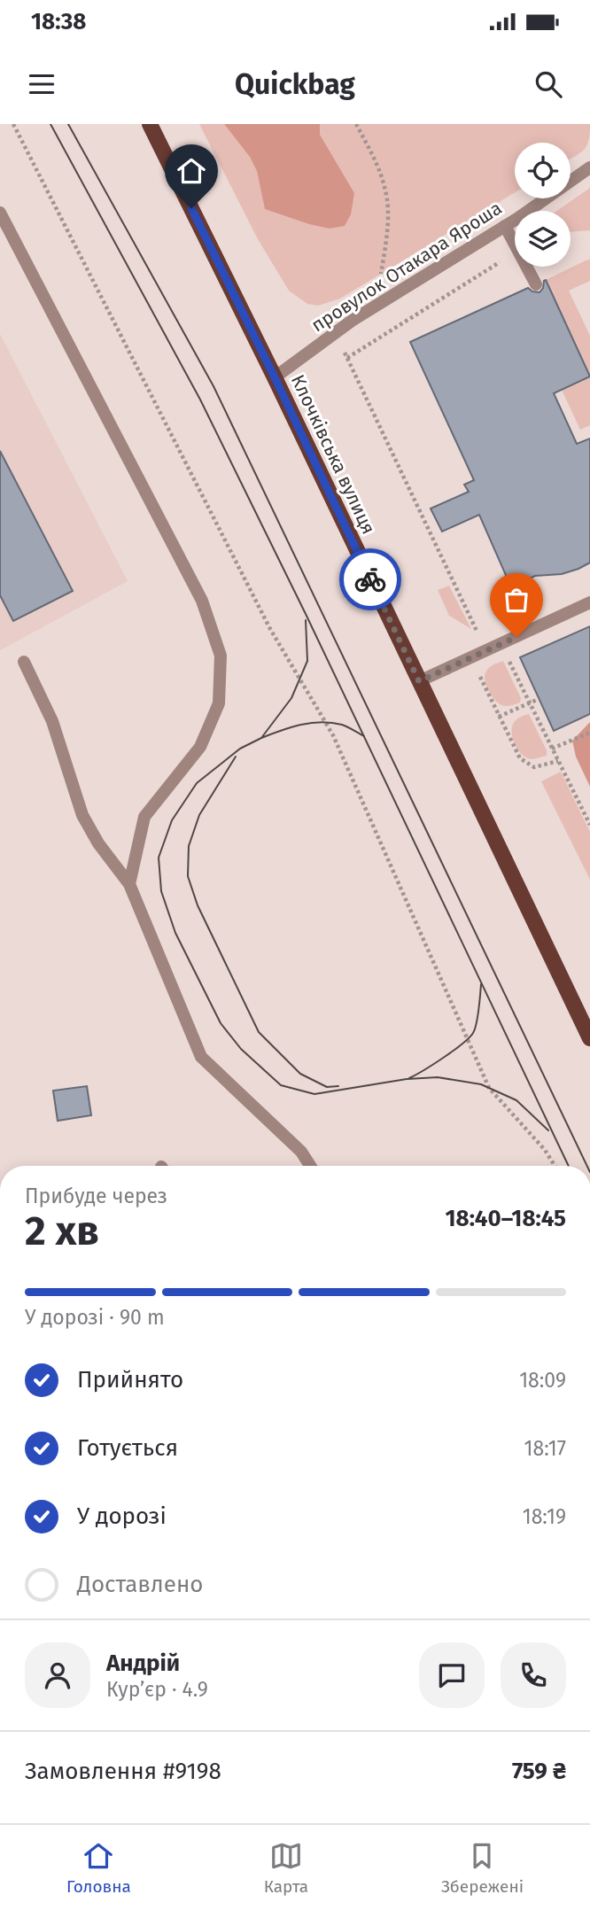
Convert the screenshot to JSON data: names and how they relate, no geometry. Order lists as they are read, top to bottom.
{
  "streets": {
    "main road": ["Клочківська вулиця"],
    "street": ["провулок Отакара Яроша"]
  },
  "crossings": [
    ["провулок Отакара Яроша", "Клочківська вулиця"]
  ],
  "page": {
    "status": "18:38",
    "header": "Quickbag",
    "heading": ["2 хв", "Прибуде через", "18:40–18:45"],
    "panel": [
      "Андрій",
      "Кур’єр · 4.9",
      "Замовлення #9198",
      "759 ₴"
    ],
    "bar": "У дорозі · 90 m",
    "list": [
      ["Прийнято", "18:09"],
      ["Готується", "18:17"],
      ["У дорозі", "18:19"],
      "Доставлено"
    ],
    "tabs": ["Головна", "Карта", "Збережені"]
  }
}
